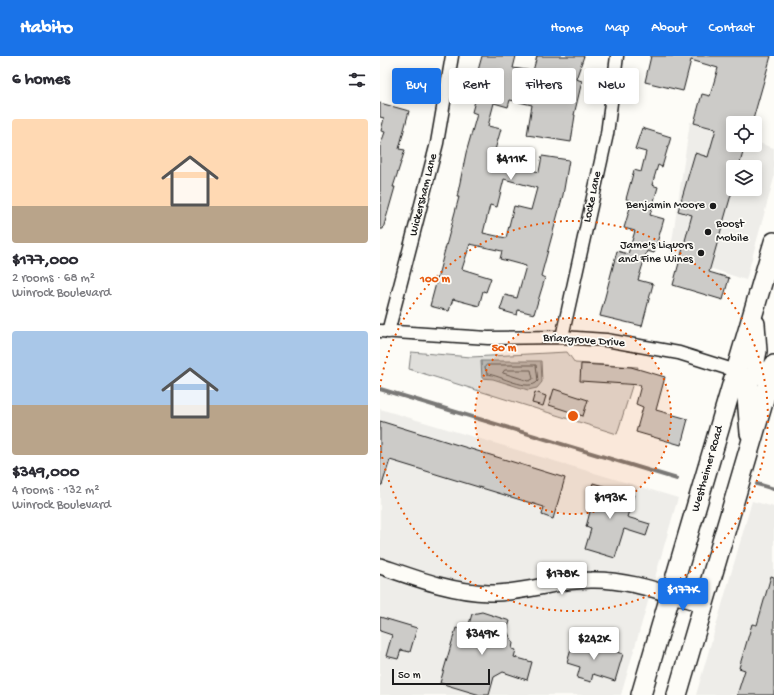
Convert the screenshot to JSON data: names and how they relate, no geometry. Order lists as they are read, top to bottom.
{
  "streets": {
    "main road": ["Westheimer Road"],
    "street": ["Wickersham Lane", "Locke Lane", "Briargrove Drive"]
  },
  "crossings": [
    ["Wickersham Lane", "Briargrove Drive"],
    ["Locke Lane", "Briargrove Drive"],
    ["Briargrove Drive", "Westheimer Road"]
  ],
  "places": ["Benjamin Moore", "Boost Mobile", "Jame's Liquors and Fine Wines"],
  "scale_bar": "50 m",
  "page": {
    "header": "Habito",
    "nav": [
      "Home",
      "Map",
      "About",
      "Contact"
    ],
    "heading": "6 homes",
    "chip": [
      "Buy",
      "Rent",
      "Filters",
      "New"
    ],
    "list": [
      {
        "name": "$177,000",
        "note": "2 rooms · 68 m² · Winrock Boulevard"
      },
      {
        "name": "$349,000",
        "note": "4 rooms · 132 m² · Winrock Boulevard"
      }
    ],
    "price": [
      "$411K",
      "$193K",
      "$178K",
      "$177K",
      "$349K",
      "$242K"
    ],
    "scale": "50 m"
  },
  "rings": ["100 m", "50 m"]
}
